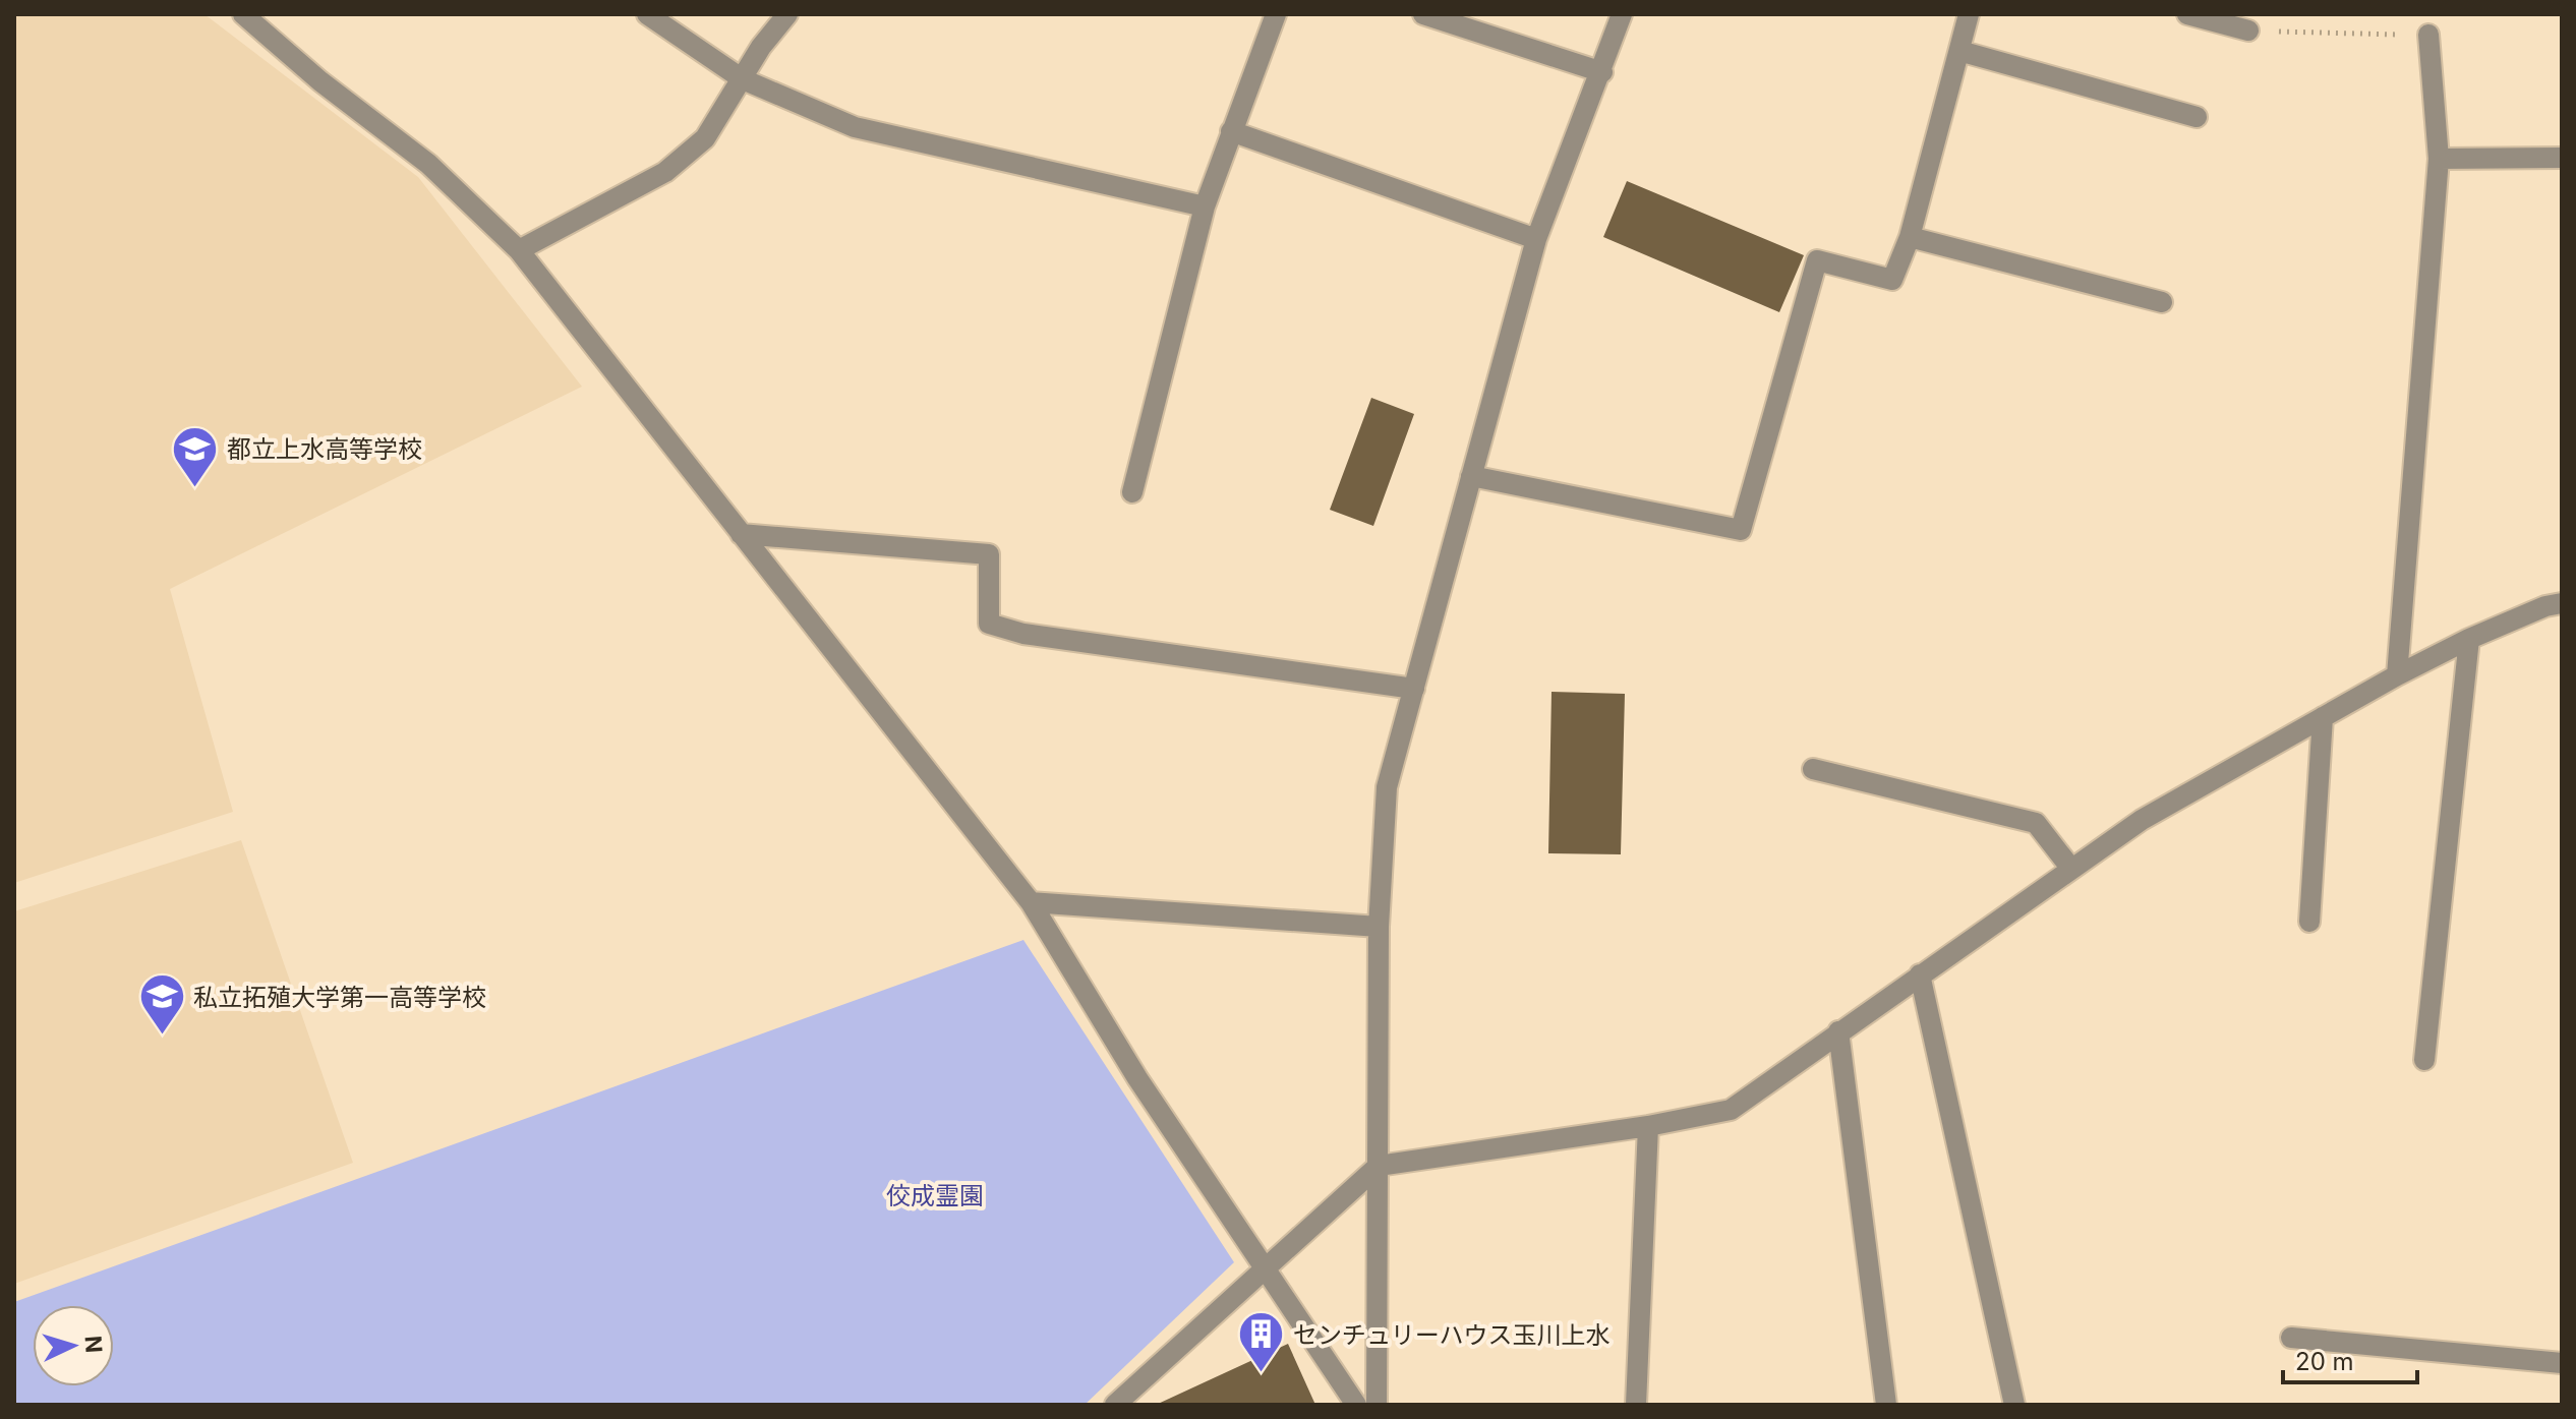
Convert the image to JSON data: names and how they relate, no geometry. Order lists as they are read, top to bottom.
{
  "parks": ["佼成霊園"],
  "places": {
    "school or university": ["都立上水高等学校", "私立拓殖大学第一高等学校"],
    "building": ["センチュリーハウス玉川上水"]
  },
  "scale_bar": "20 m",
  "north": "right"
}
